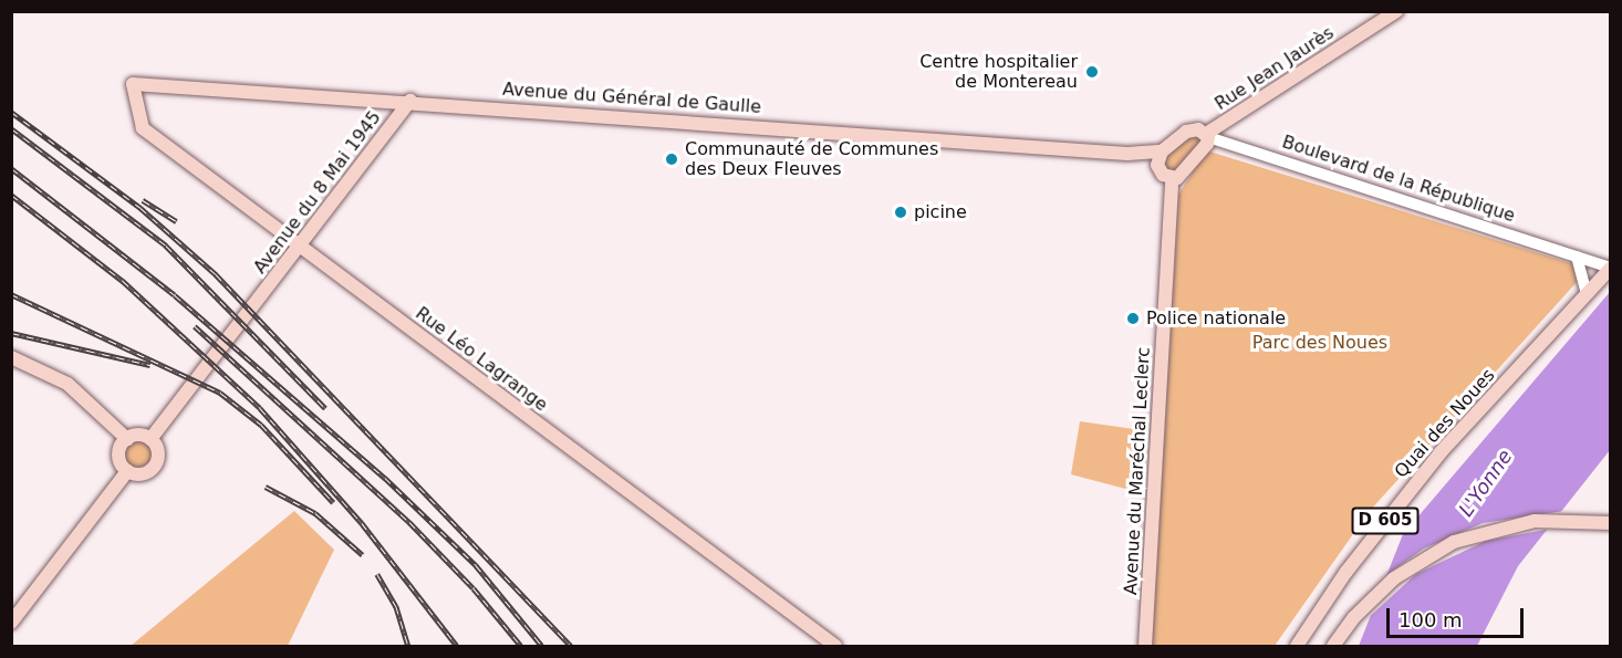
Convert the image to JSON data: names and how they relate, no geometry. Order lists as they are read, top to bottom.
{
  "streets": {
    "main road": [
      "Rue Jean Jaurès",
      "Avenue du Général de Gaulle",
      "Avenue du 8 Mai 1945",
      "Rue Léo Lagrange",
      "Quai des Noues",
      "Avenue du Maréchal Leclerc",
      "D 605"
    ],
    "street": ["Boulevard de la République"]
  },
  "crossings": [
    ["Rue Jean Jaurès", "Boulevard de la République"],
    ["Avenue du Général de Gaulle", "Avenue du 8 Mai 1945"],
    ["Avenue du Général de Gaulle", "Rue Léo Lagrange"],
    ["Boulevard de la République", "Quai des Noues"],
    ["Avenue du 8 Mai 1945", "Rue Léo Lagrange"]
  ],
  "water": ["L'Yonne"],
  "parks": ["Parc des Noues"],
  "places": [
    "Centre hospitalier de Montereau",
    "Communauté de Communes des Deux Fleuves",
    "picine",
    "Police nationale"
  ],
  "scale_bar": "100 m"
}
